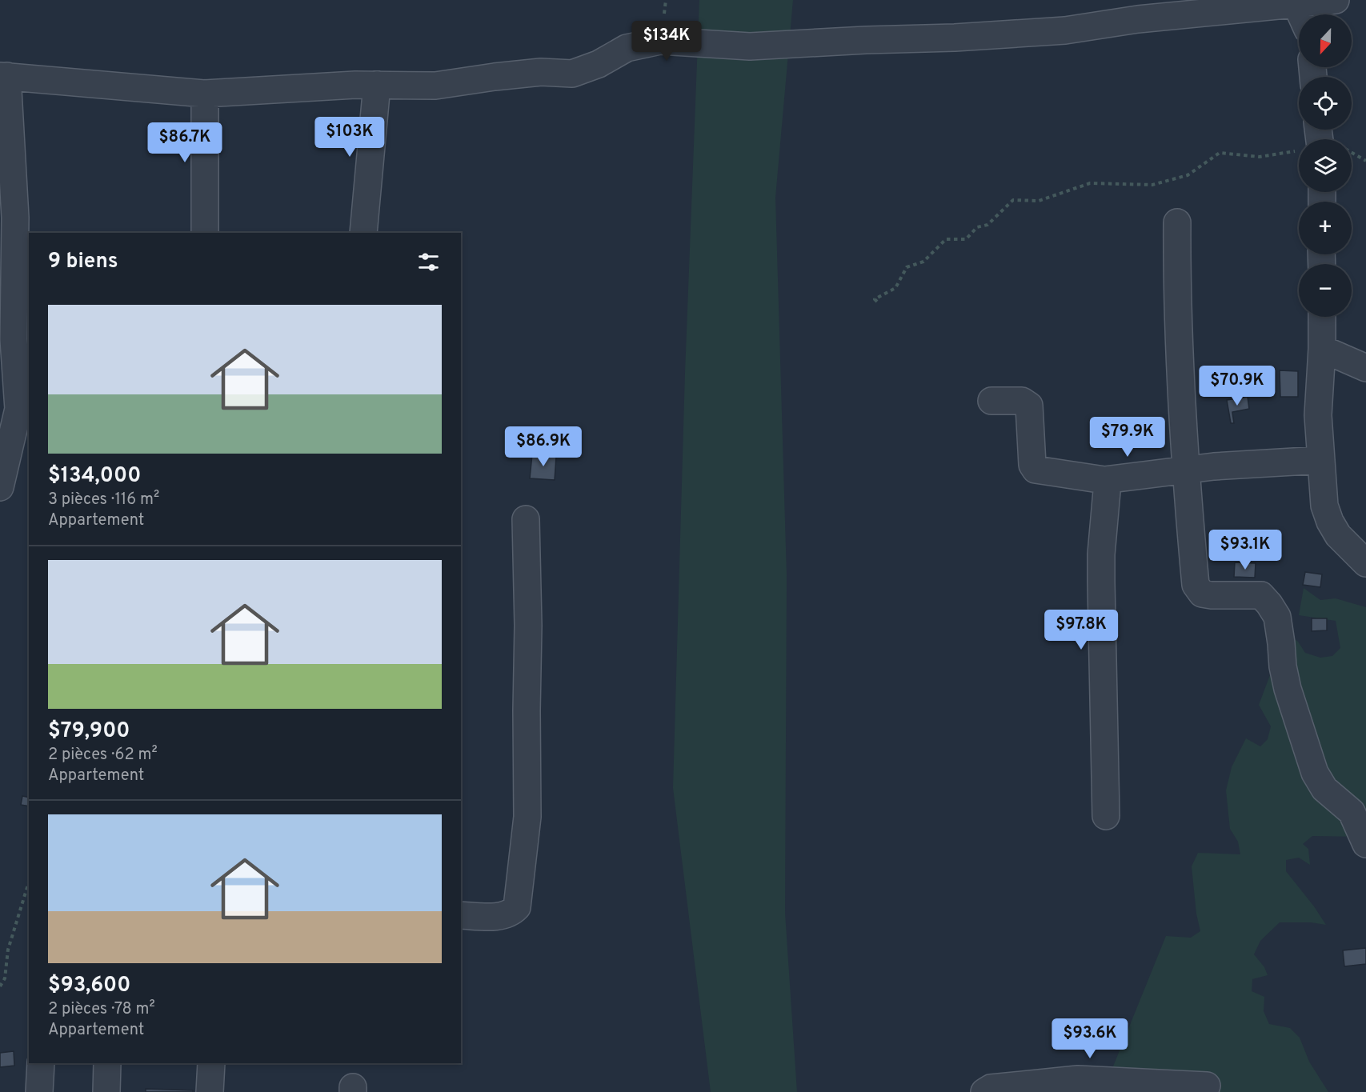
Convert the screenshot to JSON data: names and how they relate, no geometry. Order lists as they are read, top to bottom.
{
  "north": "bottom",
  "page": {
    "map_buttons": ["+", "−"],
    "price": [
      "$134K",
      "$103K",
      "$86.7K",
      "$70.9K",
      "$79.9K",
      "$86.9K",
      "$93.1K",
      "$97.8K",
      "$93.6K"
    ],
    "heading": "9 biens",
    "list": [
      {
        "name": "$134,000",
        "note": "3 pièces · 116 m² · Appartement"
      },
      {
        "name": "$79,900",
        "note": "2 pièces · 62 m² · Appartement"
      },
      {
        "name": "$93,600",
        "note": "2 pièces · 78 m² · Appartement"
      }
    ]
  }
}
